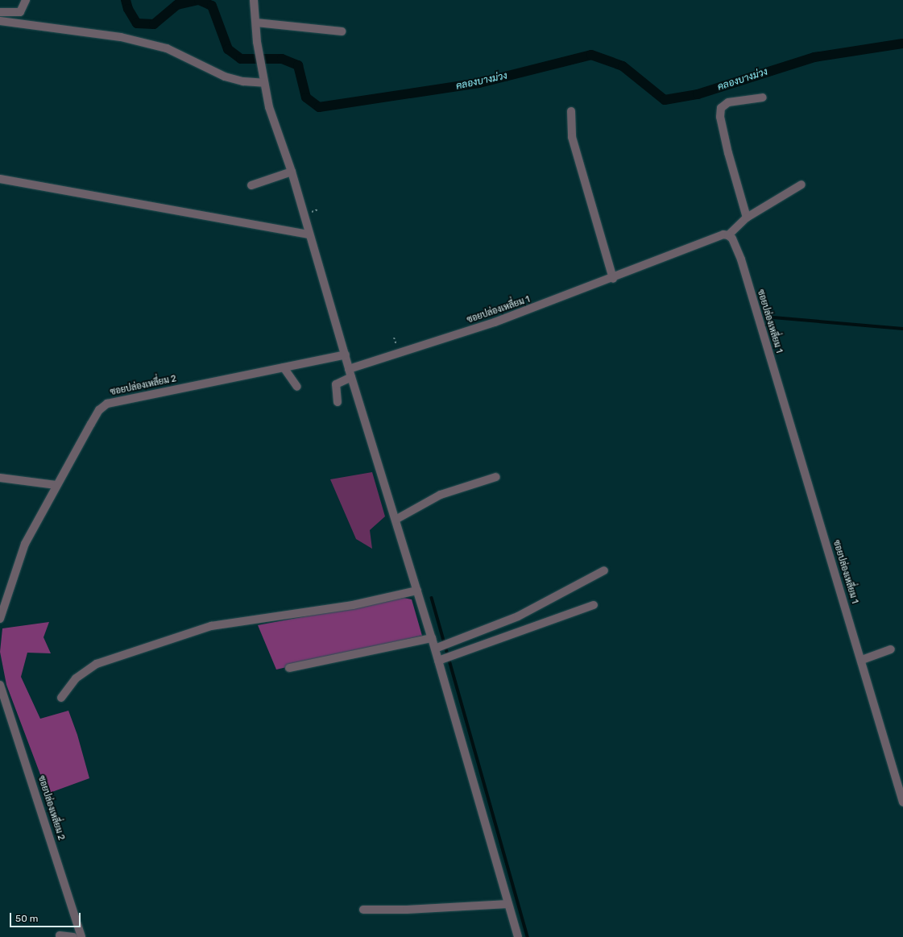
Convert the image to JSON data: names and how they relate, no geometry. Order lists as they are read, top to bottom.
{
  "streets": {
    "street": ["ซอยปล่องเหลี่ยม 1", "ซอยปล่องเหลี่ยม 2"]
  },
  "water": ["คลองบางม่วง"],
  "scale_bar": "50 m"
}
